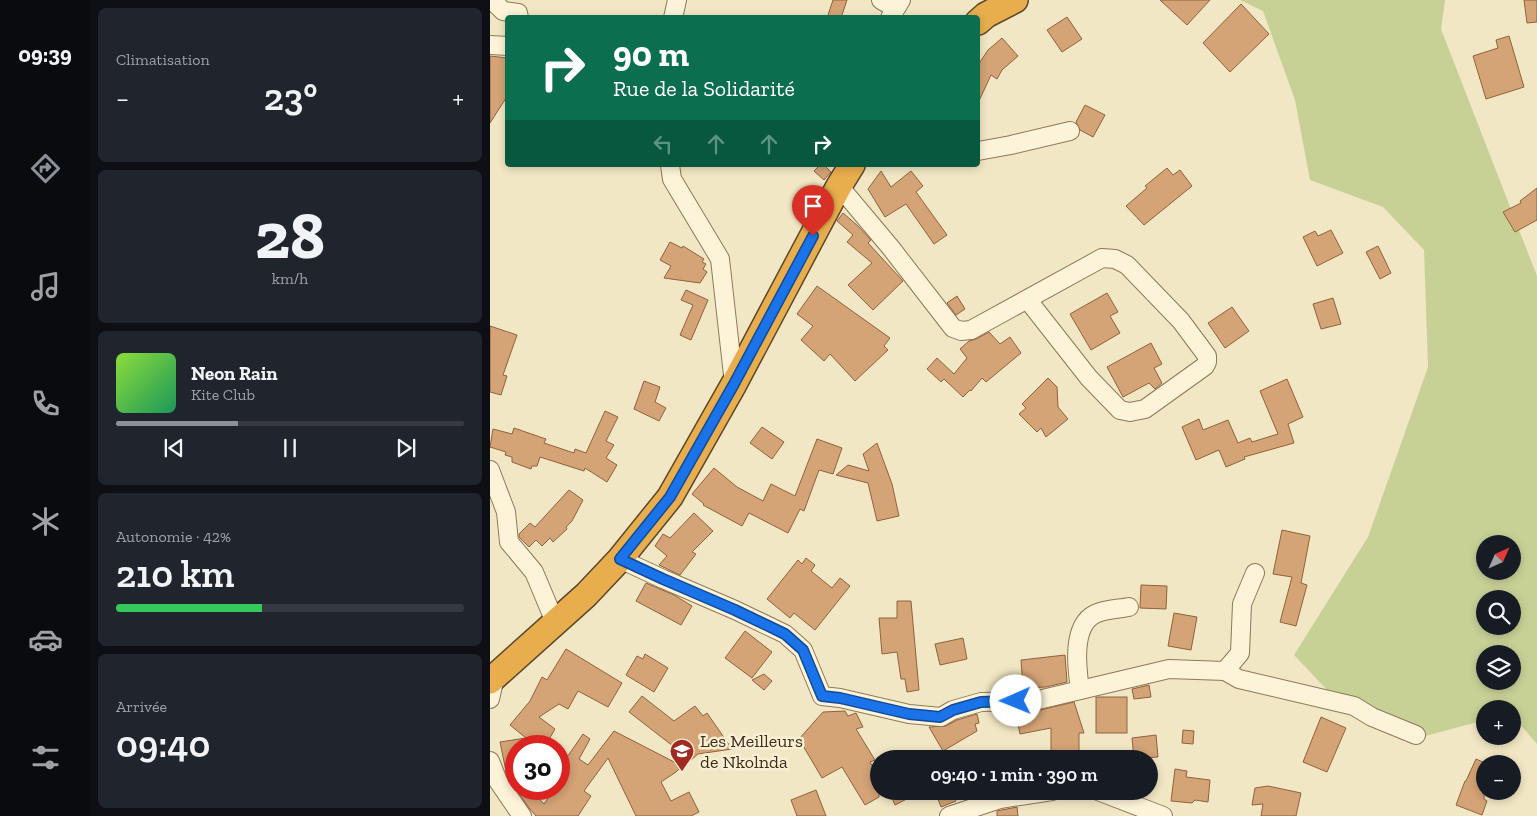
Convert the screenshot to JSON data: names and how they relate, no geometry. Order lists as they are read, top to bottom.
{
  "places": {
    "school or university": ["Les Meilleurs de Nkolnda"]
  },
  "north": "top right",
  "page": {
    "tabs": "09:39",
    "tile": [
      "Climatisation",
      ["28", "km/h"],
      ["Autonomie · 42%", "210 km"],
      ["Arrivée", "09:40"]
    ],
    "turn": ["90 m", "Rue de la Solidarité"],
    "heat": ["−", "23°", "+"],
    "song": ["Neon Rain", "Kite Club"],
    "map_buttons": ["+", "−"],
    "limit": "30",
    "trip": "09:40 · 1 min · 390 m"
  }
}
